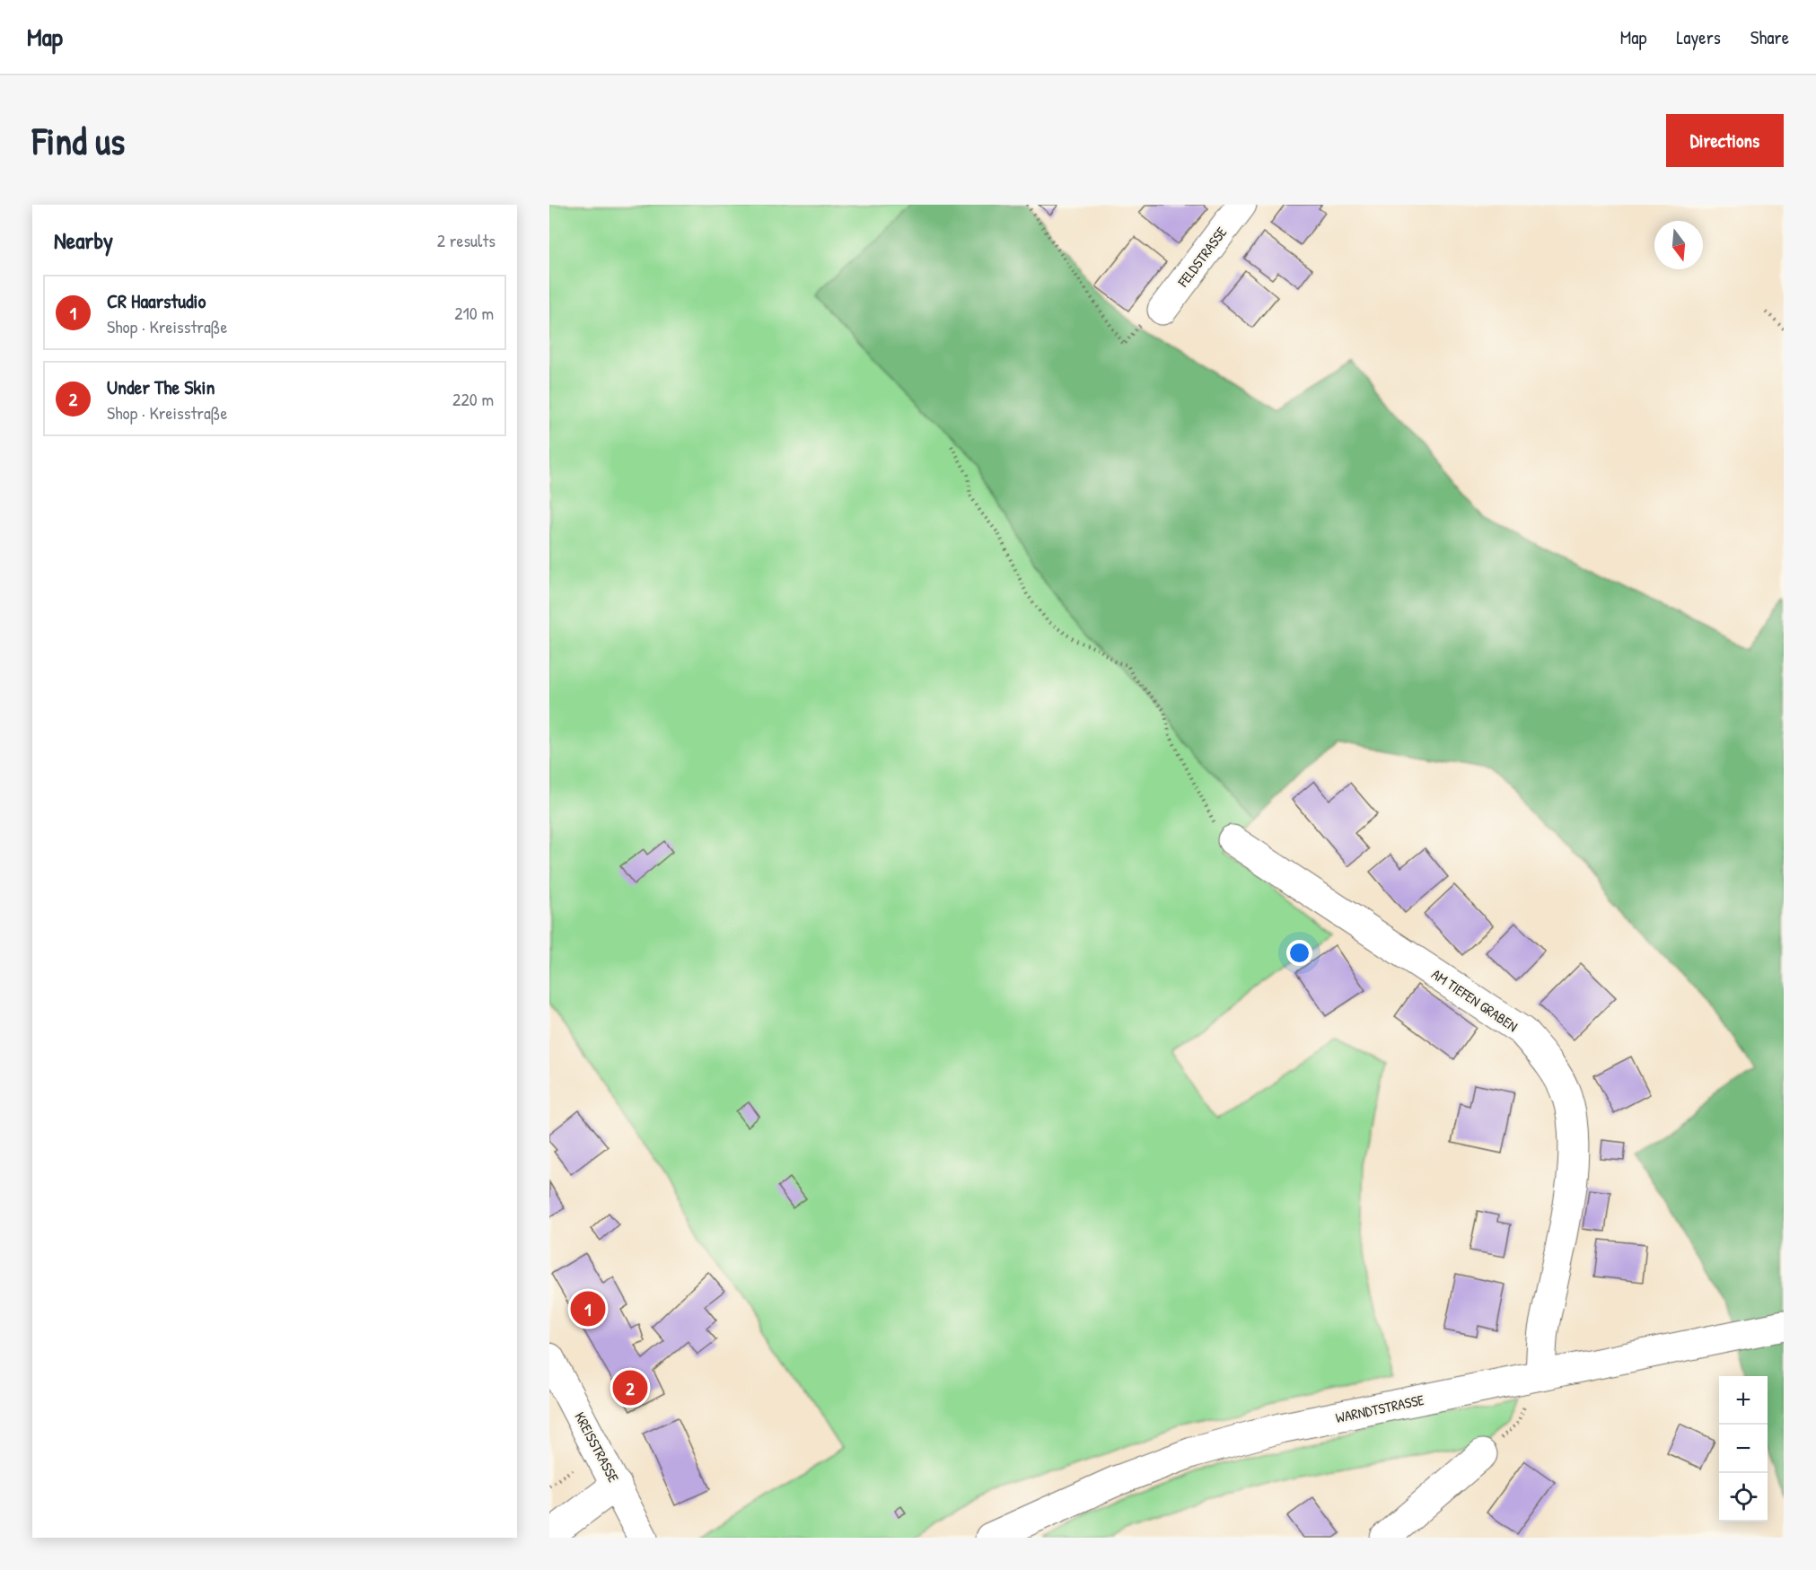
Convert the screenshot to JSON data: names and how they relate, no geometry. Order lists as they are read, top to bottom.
{
  "streets": {
    "street": [
      "FELDSTRASSE",
      "AM TIEFEN GRABEN",
      "WARNDTSTRASSE",
      "KREISSTRASSE"
    ]
  },
  "crossings": [
    ["AM TIEFEN GRABEN", "WARNDTSTRASSE"]
  ],
  "north": "bottom",
  "page": {
    "header": "Map",
    "nav": ["Map", "Layers", "Share"],
    "buttons": "Directions",
    "title": "Find us",
    "heading": ["Nearby", "2 results"],
    "list": [
      {
        "mark": "1",
        "name": "CR Haarstudio",
        "note": "Shop · Kreisstraße",
        "value": "210 m"
      },
      {
        "mark": "2",
        "name": "Under The Skin",
        "note": "Shop · Kreisstraße",
        "value": "220 m"
      }
    ],
    "pins": ["1", "2"],
    "map_buttons": ["+", "−"]
  }
}
